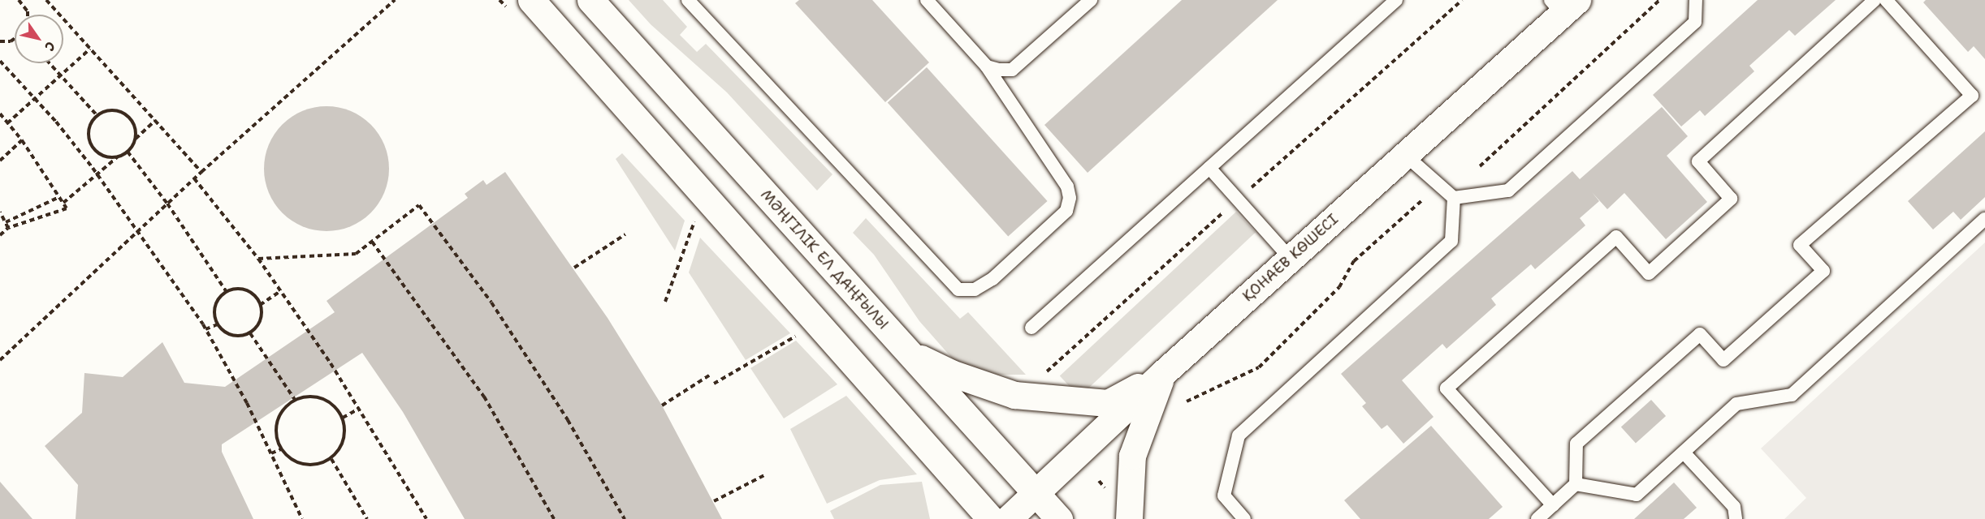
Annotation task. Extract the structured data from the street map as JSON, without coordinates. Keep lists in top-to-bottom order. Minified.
{"streets":{"main road":["ҚОНАЕВ КӨШЕСІ","МӘҢГІЛІК ЕЛ ДАҢҒЫЛЫ"]},"crossings":[["ҚОНАЕВ КӨШЕСІ","МӘҢГІЛІК ЕЛ ДАҢҒЫЛЫ"]],"north":"bottom right"}
